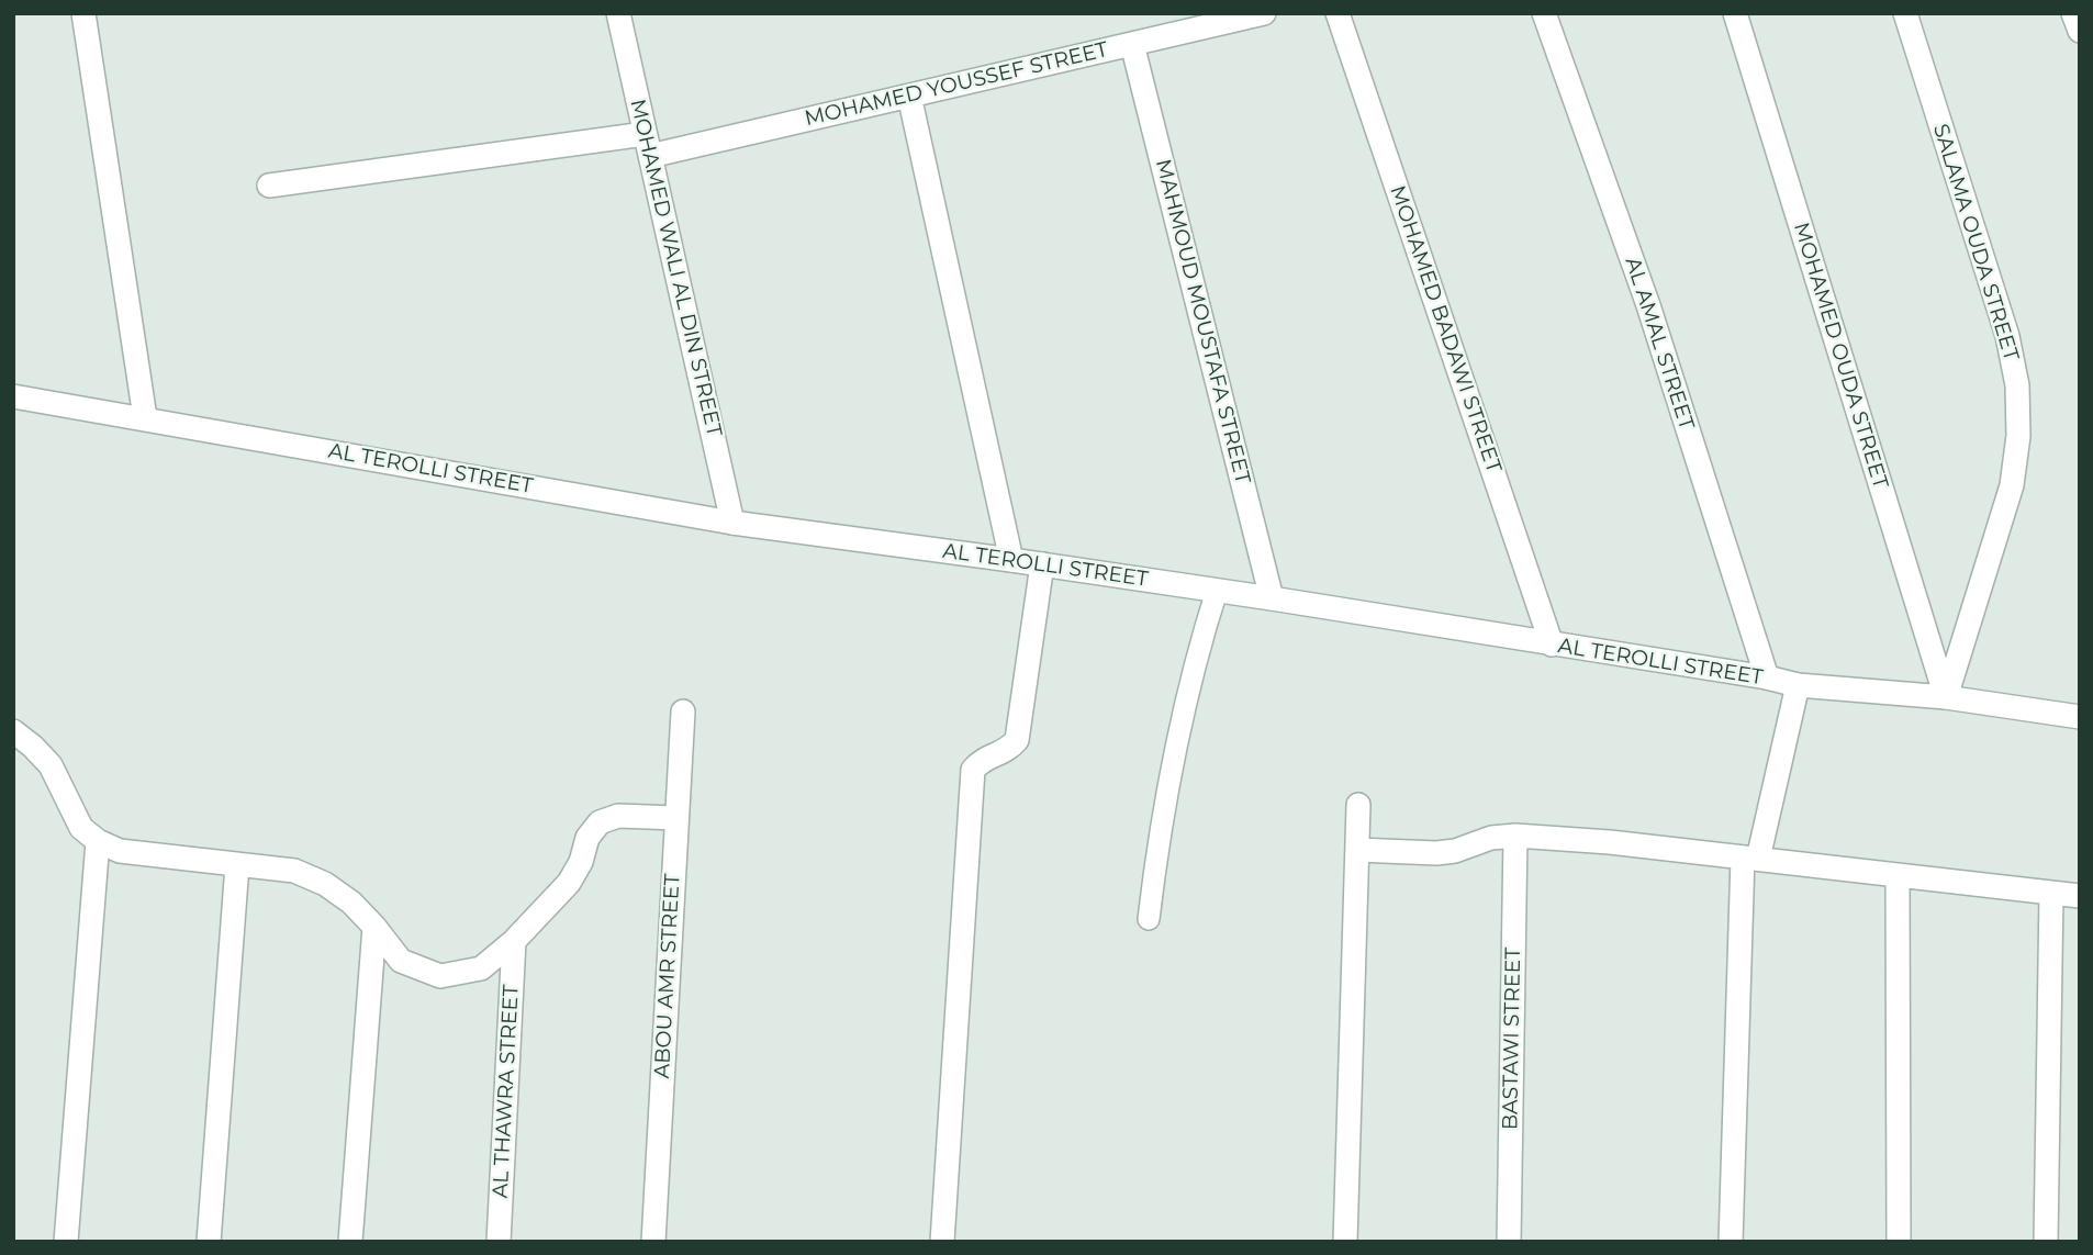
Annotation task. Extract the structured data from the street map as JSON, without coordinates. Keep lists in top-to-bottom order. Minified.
{"streets":{"street":["MOHAMED YOUSSEF STREET","SALAMA OUDA STREET","MOHAMED WALI AL DIN STREET","MAHMOUD MOUSTAFA STREET","MOHAMED BADAWI STREET","AL AMAL STREET","MOHAMED OUDA STREET","AL TEROLLI STREET","ABOU AMR STREET","BASTAWI STREET","AL THAWRA STREET"]},"crossings":[["MOHAMED YOUSSEF STREET","MOHAMED WALI AL DIN STREET"],["MOHAMED YOUSSEF STREET","MAHMOUD MOUSTAFA STREET"],["SALAMA OUDA STREET","MOHAMED OUDA STREET"],["SALAMA OUDA STREET","AL TEROLLI STREET"],["MOHAMED WALI AL DIN STREET","AL TEROLLI STREET"],["MAHMOUD MOUSTAFA STREET","AL TEROLLI STREET"],["MOHAMED BADAWI STREET","AL TEROLLI STREET"],["AL AMAL STREET","AL TEROLLI STREET"],["MOHAMED OUDA STREET","AL TEROLLI STREET"]]}
